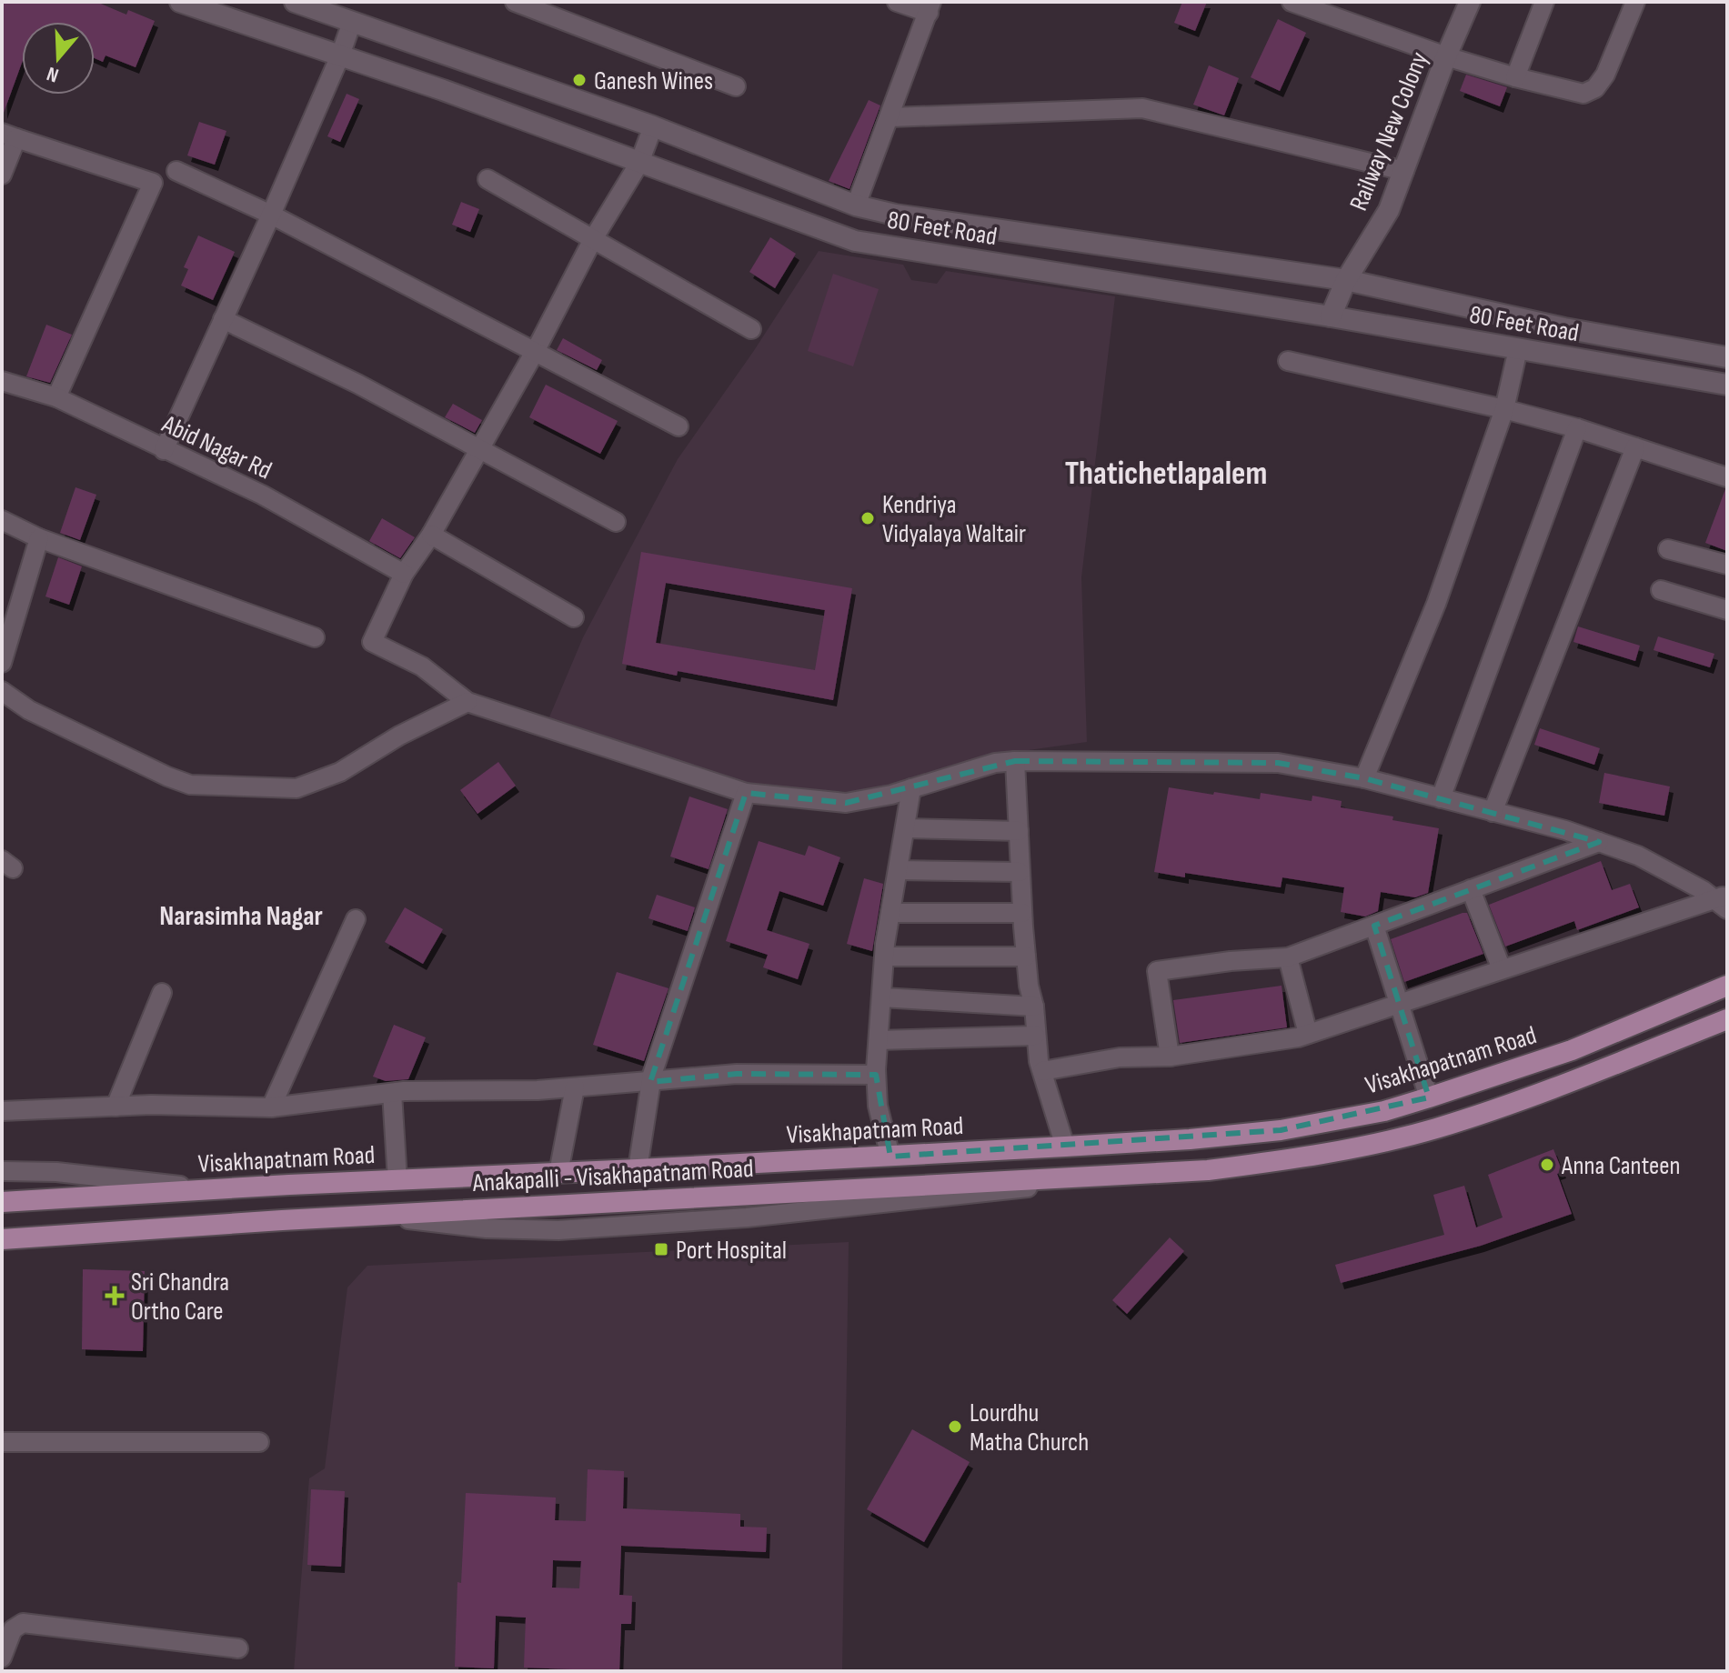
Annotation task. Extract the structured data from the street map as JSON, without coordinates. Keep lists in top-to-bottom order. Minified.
{"streets":{"main road":["Visakhapatnam Road","Anakapalli - Visakhapatnam Road"],"street":["Railway New Colony","80 Feet Road","Abid Nagar Rd"]},"crossings":[["Railway New Colony","80 Feet Road"]],"districts":["Thatichetlapalem","Narasimha Nagar"],"places":{"other":["Ganesh Wines","Kendriya Vidyalaya Waltair","Anna Canteen","Lourdhu Matha Church"],"transit":["Port Hospital"],"health":["Sri Chandra Ortho Care"]},"north":"bottom"}
